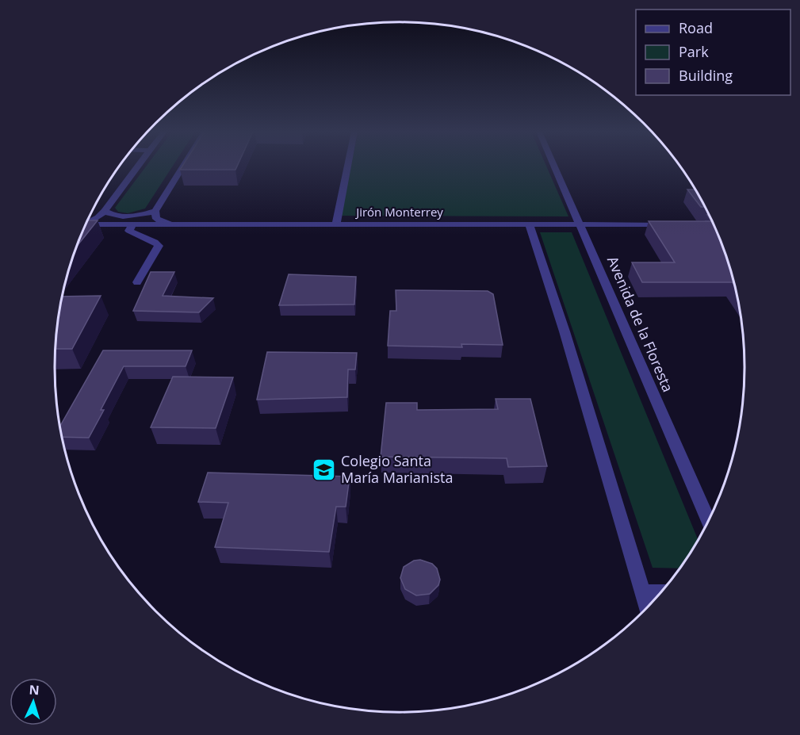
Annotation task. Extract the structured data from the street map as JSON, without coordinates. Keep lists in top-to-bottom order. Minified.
{"streets":{"street":["Jirón Monterrey","Avenida de la Floresta"]},"crossings":[["Jirón Monterrey","Avenida de la Floresta"]],"places":{"school or university":["Colegio Santa María Marianista"]},"legend":["Road","Park","Building"],"north":"top"}
